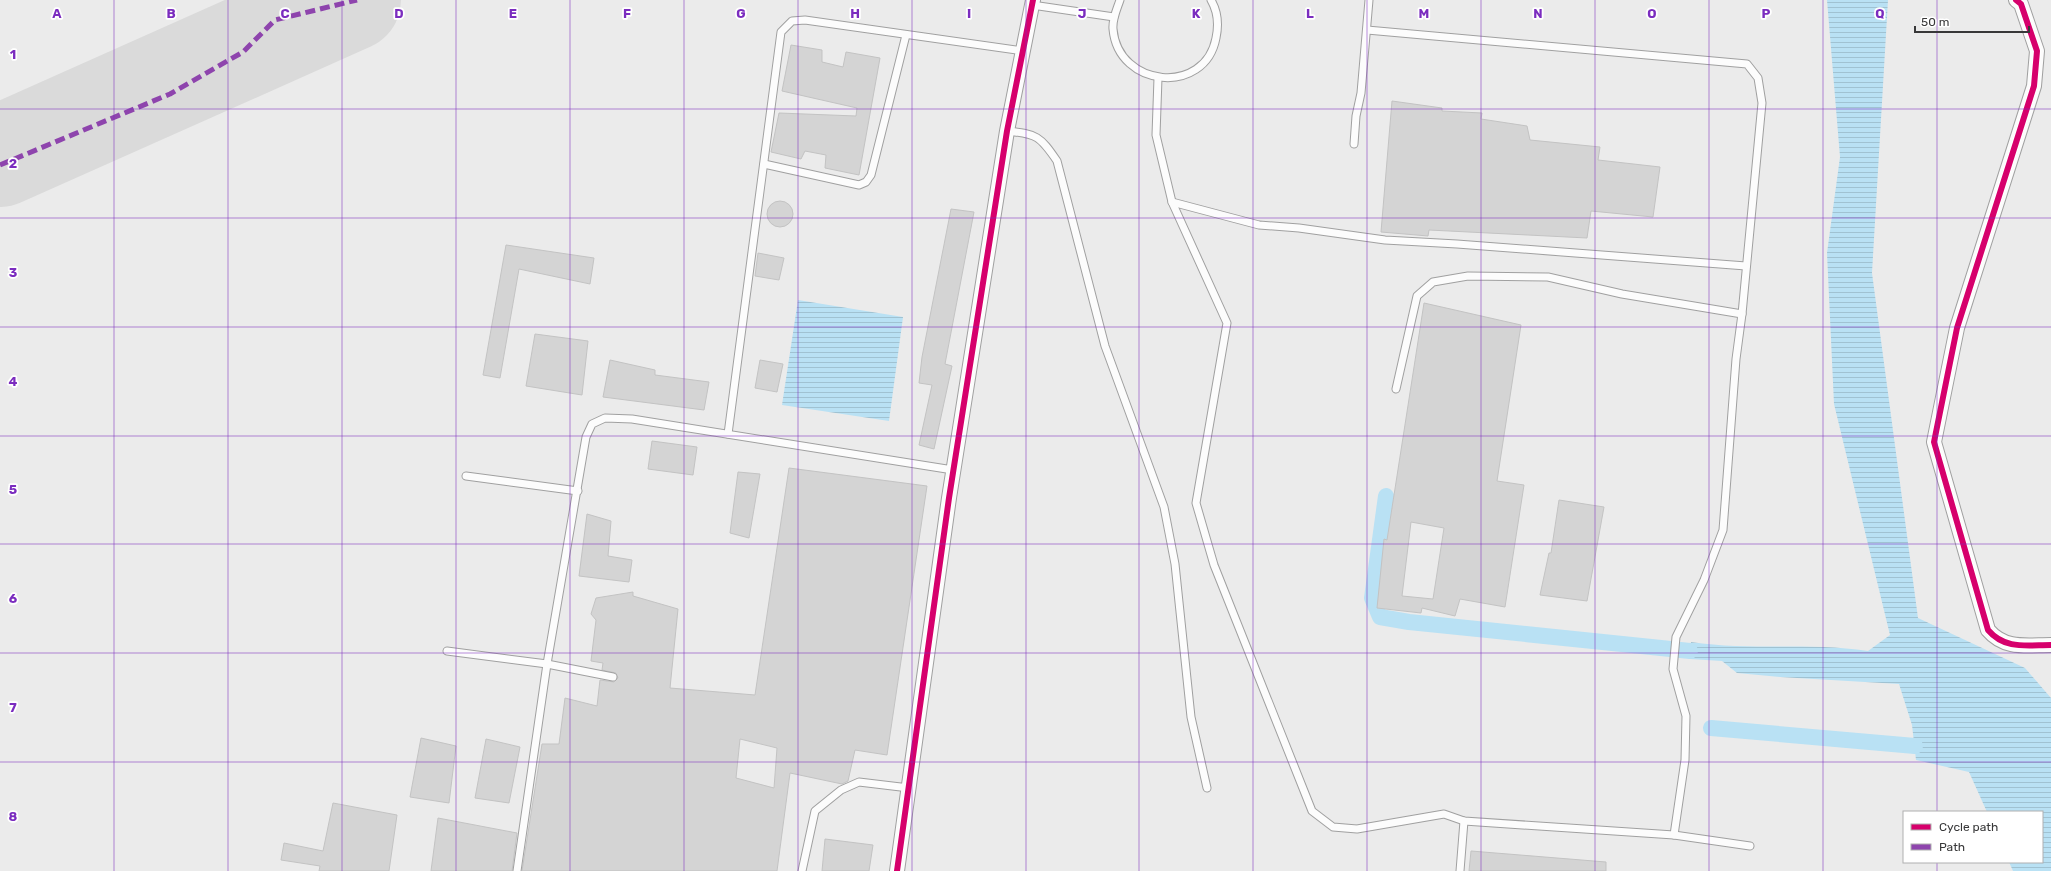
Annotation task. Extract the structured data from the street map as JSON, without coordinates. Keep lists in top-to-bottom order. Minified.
{"legend":["Cycle path","Path"],"scale_bar":"50 m","grid":{"columns":["A","B","C","D","E","F","G","H","I","J","K","L","M","N","O","P","Q"],"rows":["1","2","3","4","5","6","7","8"]}}
